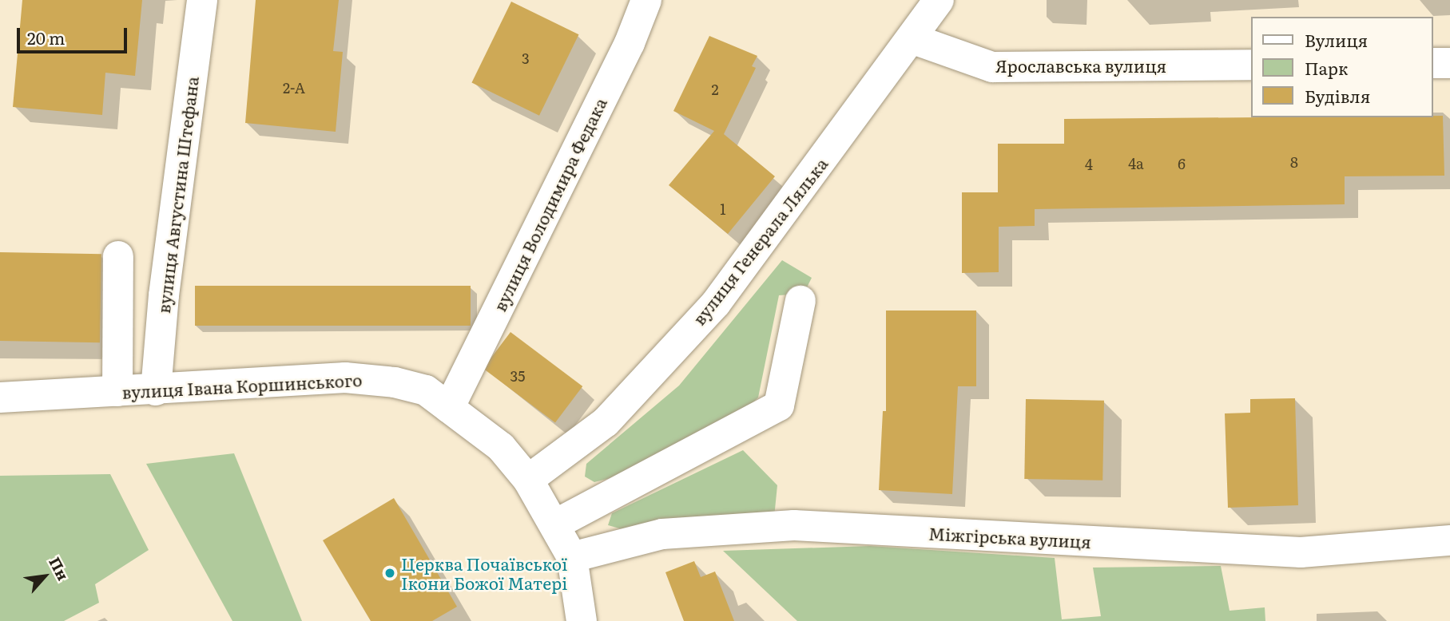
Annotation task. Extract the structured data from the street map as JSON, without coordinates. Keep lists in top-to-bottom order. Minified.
{"streets":{"street":["Ярославська вулиця","вулиця Августина Штефана","вулиця Володимира Федака","вулиця Генерала Лялька","вулиця Івана Коршинського","Міжгірська вулиця"]},"crossings":[["Ярославська вулиця","вулиця Генерала Лялька"],["вулиця Августина Штефана","вулиця Івана Коршинського"],["вулиця Володимира Федака","вулиця Івана Коршинського"],["вулиця Генерала Лялька","вулиця Івана Коршинського"],["вулиця Івана Коршинського","Міжгірська вулиця"]],"places":["Церква Почаївської Ікони Божої Матері"],"house_numbers":["3","2-А","2","8","4а","6","4","1","35"],"legend":["Вулиця","Парк","Будівля"],"scale_bar":"20 m","north":"top right"}
